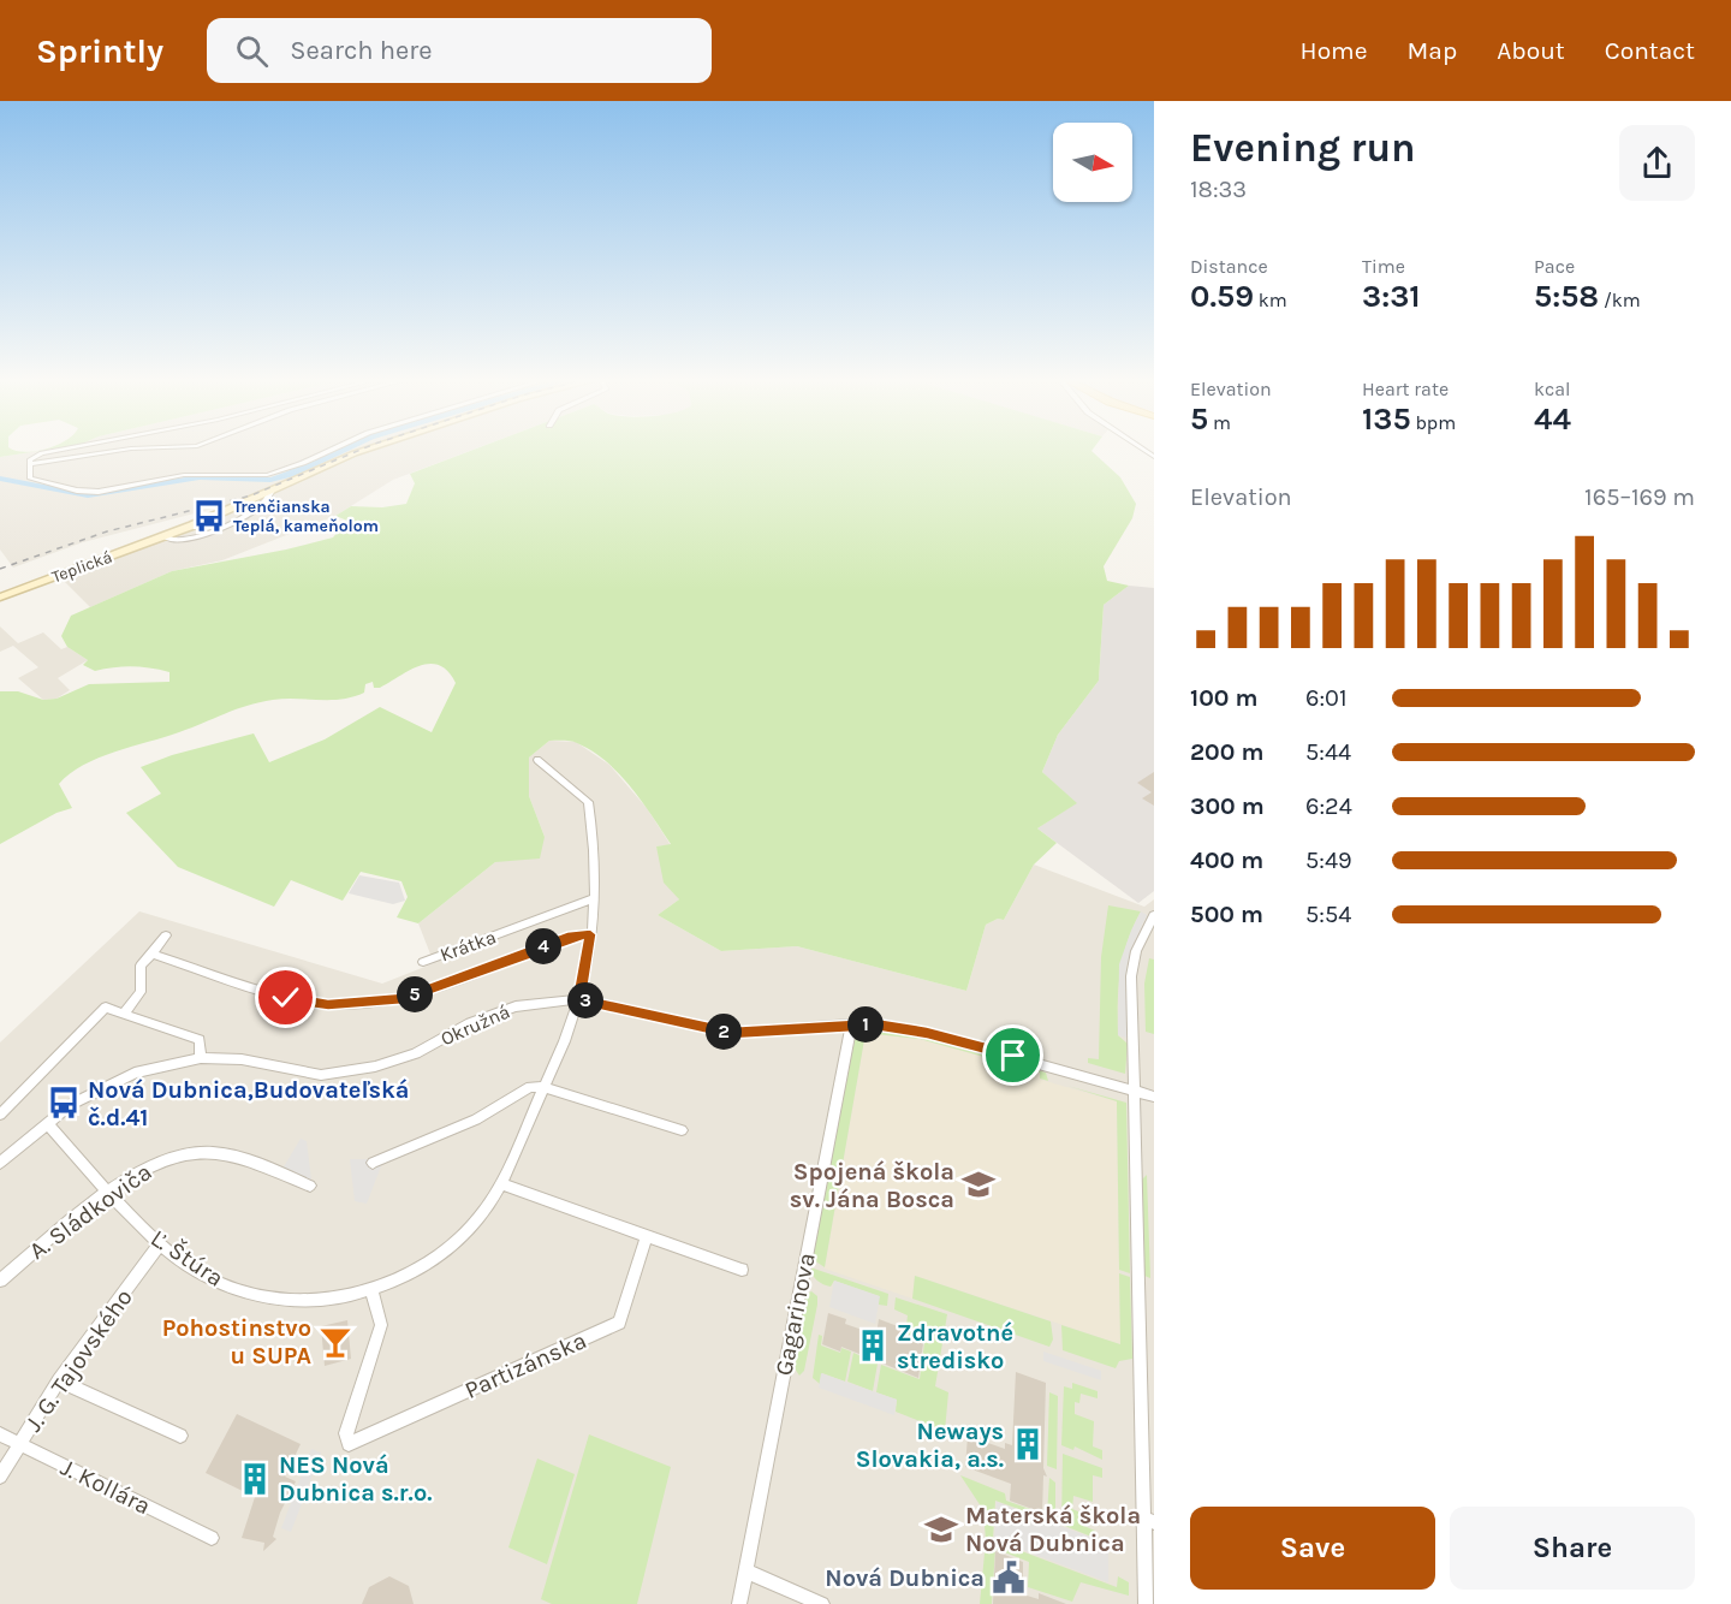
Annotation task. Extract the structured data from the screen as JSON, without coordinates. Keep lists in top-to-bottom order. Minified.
{"streets":{"main road":["Teplická"],"street":["Krátka","Okružná","A. Sládkoviča","Ľ. Štúra","Gagarinova","J. G. Tajovského","Partizánska","J. Kollára"]},"crossings":[["Krátka","Ľ. Štúra"],["Okružná","Ľ. Štúra"],["Okružná","Gagarinova"],["A. Sládkoviča","Ľ. Štúra"],["Ľ. Štúra","J. G. Tajovského"],["Ľ. Štúra","Partizánska"],["J. G. Tajovského","J. Kollára"]],"places":{"bus stop":["Trenčianska Teplá, kameňolom","Nová Dubnica,Budovateľská č.d.41"],"school or university":["Spojená škola sv. Jána Bosca","Materská škola Nová Dubnica"],"bar":["Pohostinstvo u SUPA"],"building":["Zdravotné stredisko","Neways Slovakia, a.s.","NES Nová Dubnica s.r.o."],"public building":["Nová Dubnica"]},"north":"right","page":{"header":"Sprintly","search":"Search here","nav":["Home","Map","About","Contact"],"heading":["Evening run","18:33"],"stats":[["Distance","0.59 km"],["Time","3:31"],["Pace","5:58 /km"],["Elevation","5 m"],["Heart rate","135 bpm"],["kcal","44"]],"chart":["Elevation","165–169 m"],"list":[{"name":"100 m","note":"6:01"},{"name":"200 m","note":"5:44"},{"name":"300 m","note":"6:24"},{"name":"400 m","note":"5:49"},{"name":"500 m","note":"5:54"}],"pins":["4","5","3","1","2"],"buttons":["Save","Share"]}}
